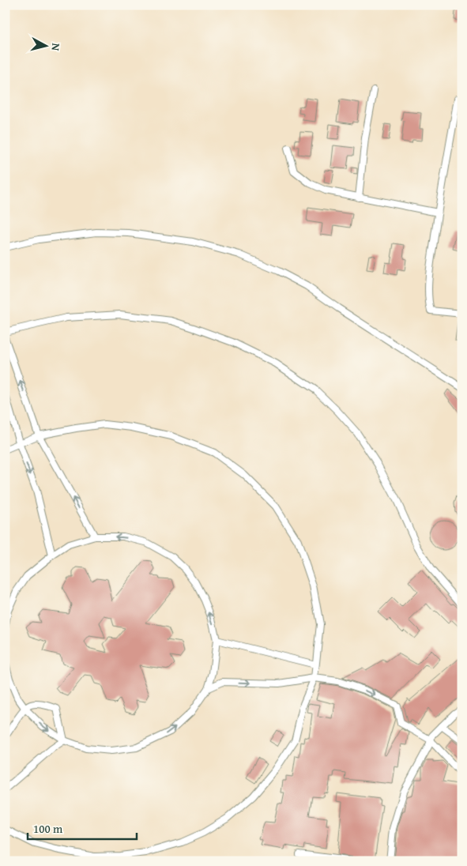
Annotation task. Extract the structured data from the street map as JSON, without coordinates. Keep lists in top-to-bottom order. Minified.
{"scale_bar":"100 m","north":"right"}
